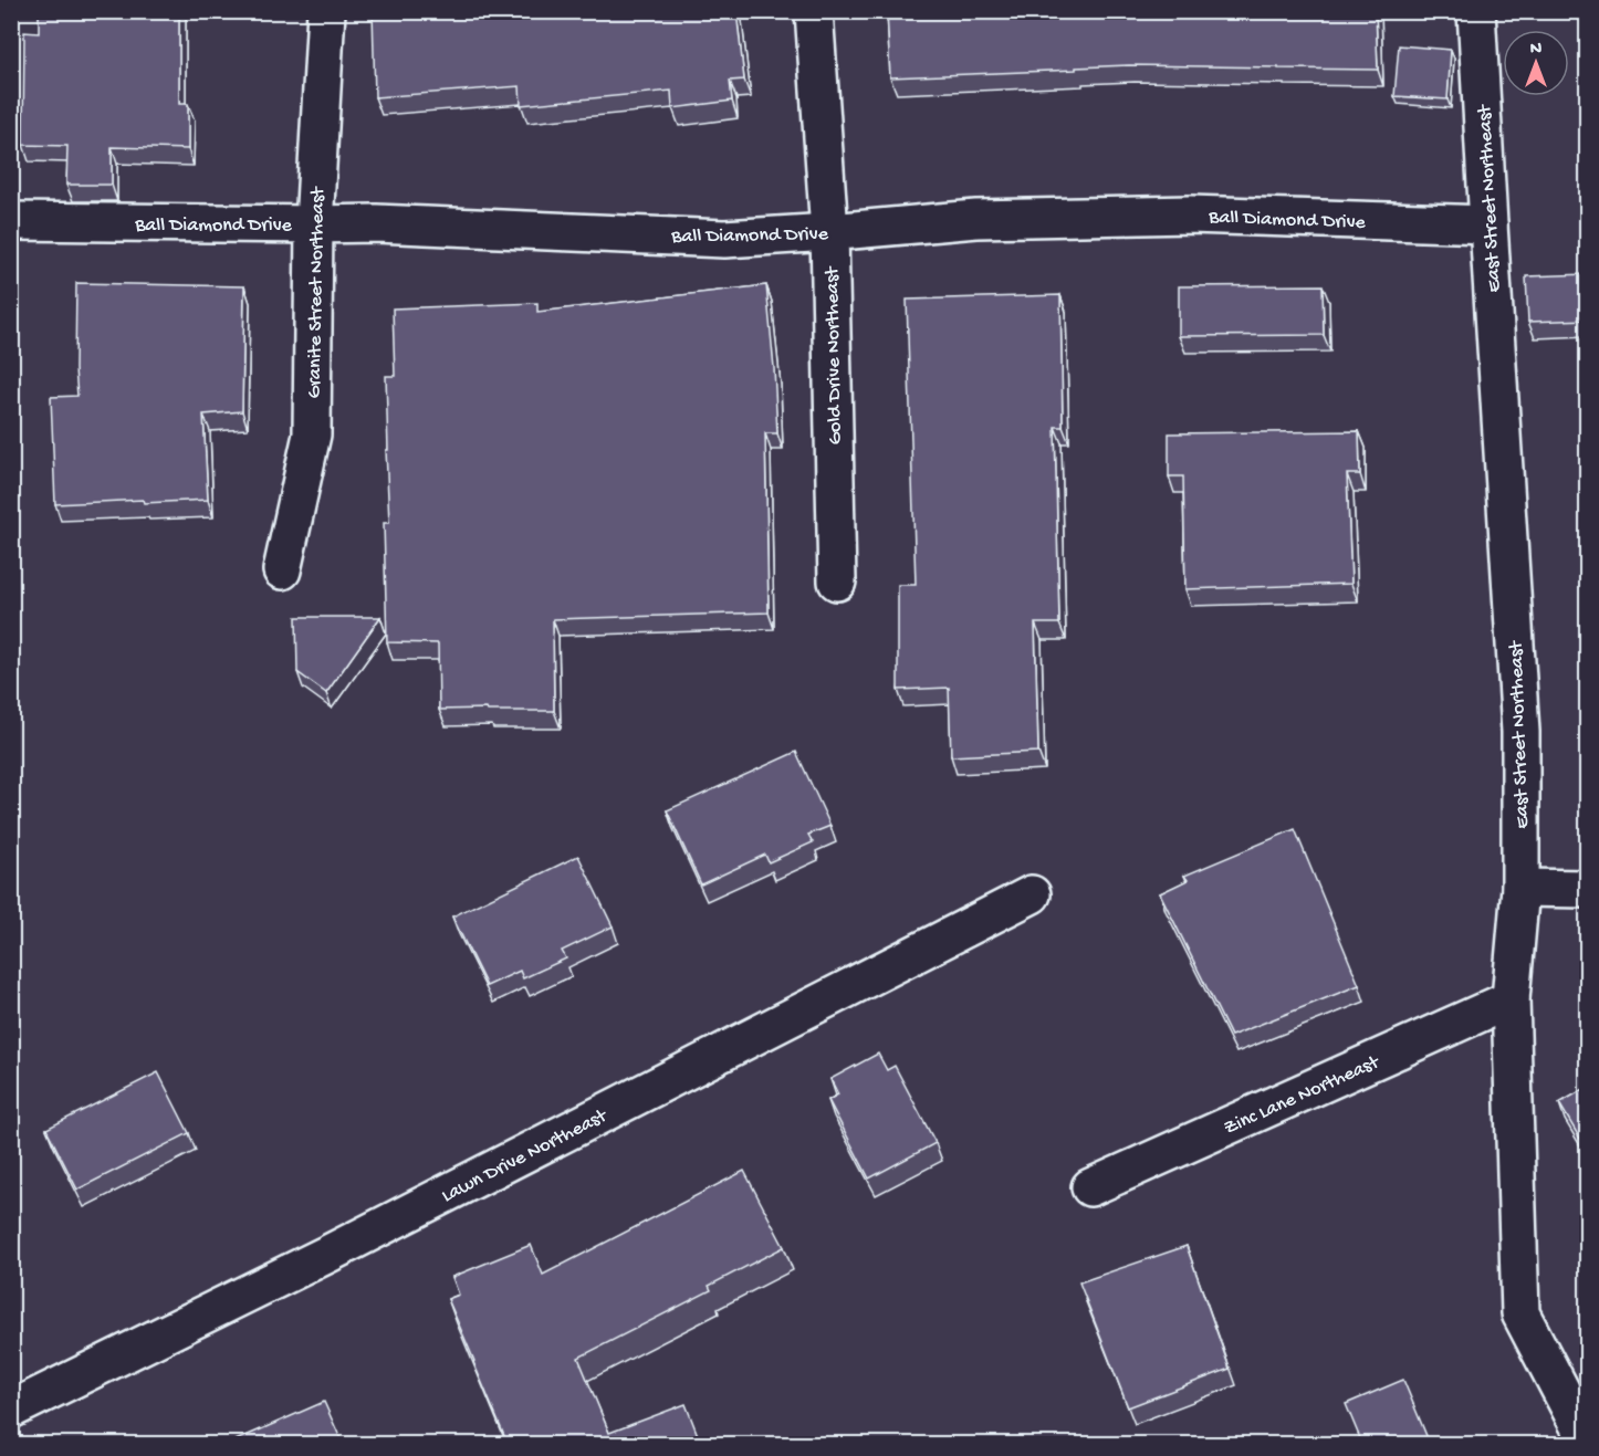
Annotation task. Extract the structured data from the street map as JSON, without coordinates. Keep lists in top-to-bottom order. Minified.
{"streets":{"street":["East Street Northeast","Ball Diamond Drive","Granite Street Northeast","Gold Drive Northeast","Zinc Lane Northeast","Lawn Drive Northeast"]},"crossings":[["East Street Northeast","Ball Diamond Drive"],["East Street Northeast","Zinc Lane Northeast"],["Ball Diamond Drive","Granite Street Northeast"],["Ball Diamond Drive","Gold Drive Northeast"]],"north":"top"}
